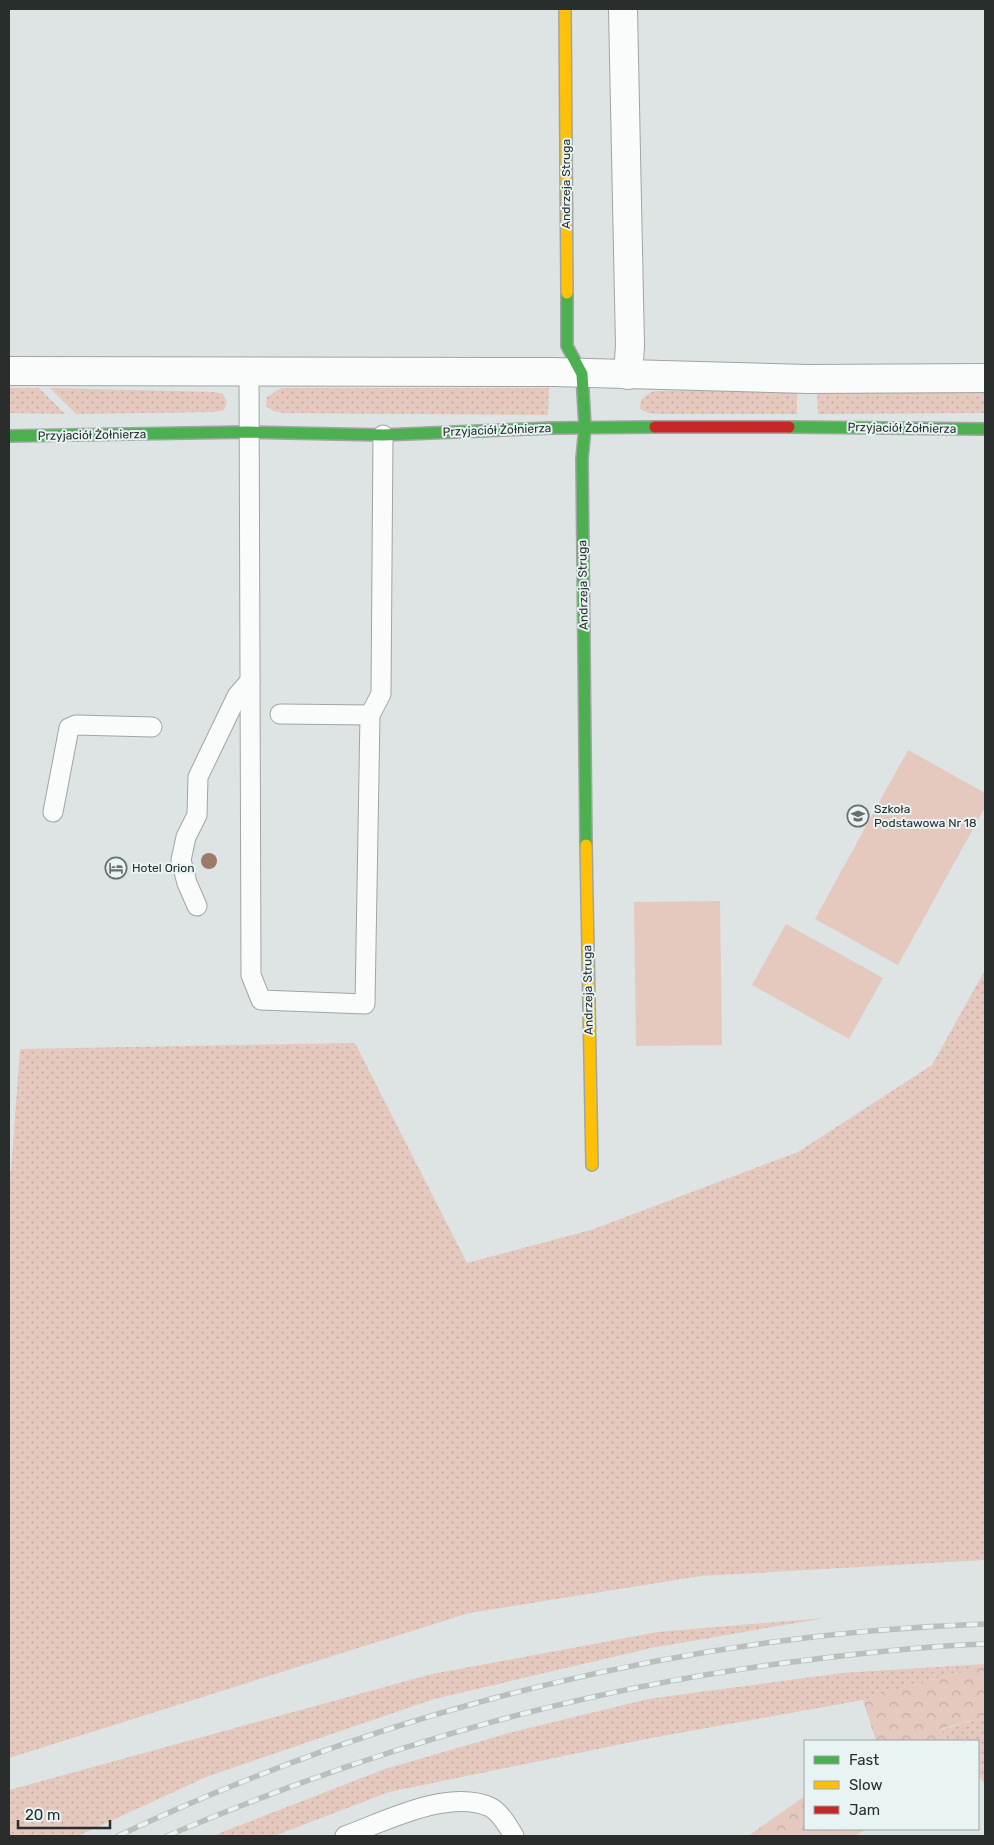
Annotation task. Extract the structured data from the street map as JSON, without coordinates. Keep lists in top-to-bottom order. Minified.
{"streets":{"street":["Andrzeja Struga","Przyjaciół Żołnierza"]},"crossings":[["Andrzeja Struga","Przyjaciół Żołnierza"]],"places":{"school or university":["Szkoła Podstawowa Nr 18"],"hotel":["Hotel Orion"]},"legend":["Fast","Slow","Jam"],"scale_bar":"20 m"}
